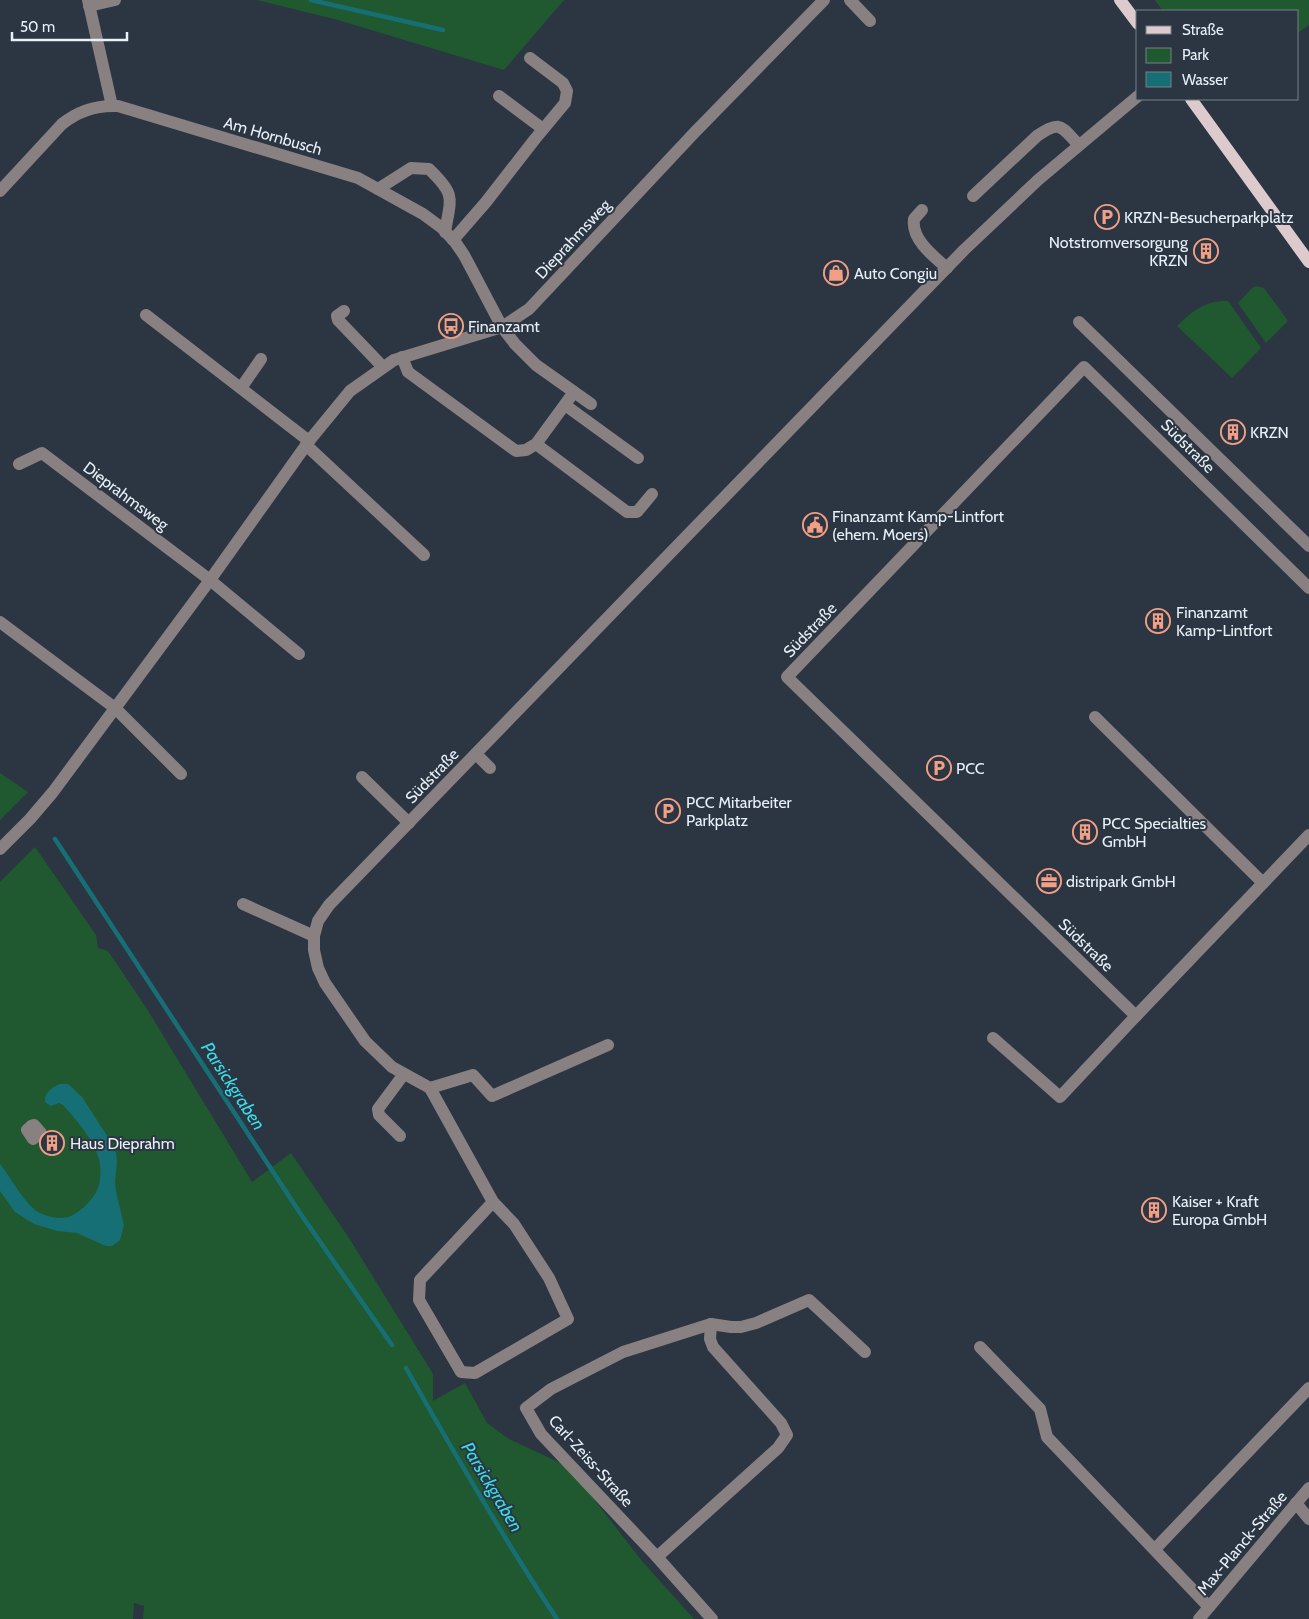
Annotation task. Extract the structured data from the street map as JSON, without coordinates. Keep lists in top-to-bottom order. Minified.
{"streets":{"street":["Am Hornbusch","Dieprahmsweg","Südstraße","Carl-Zeiss-Straße","Max-Planck-Straße"]},"crossings":[["Am Hornbusch","Dieprahmsweg"]],"water":["Parsickgraben"],"places":{"parking":["KRZN-Besucherparkplatz","PCC","PCC Mitarbeiter Parkplatz"],"building":["Notstromversorgung KRZN","KRZN","Finanzamt Kamp-Lintfort","PCC Specialties GmbH","Haus Dieprahm","Kaiser + Kraft Europa GmbH"],"shop":["Auto Congiu"],"bus stop":["Finanzamt"],"public building":["Finanzamt Kamp-Lintfort (ehem. Moers)"],"office":["distripark GmbH"]},"legend":["Straße","Park","Wasser"],"scale_bar":"50 m"}
